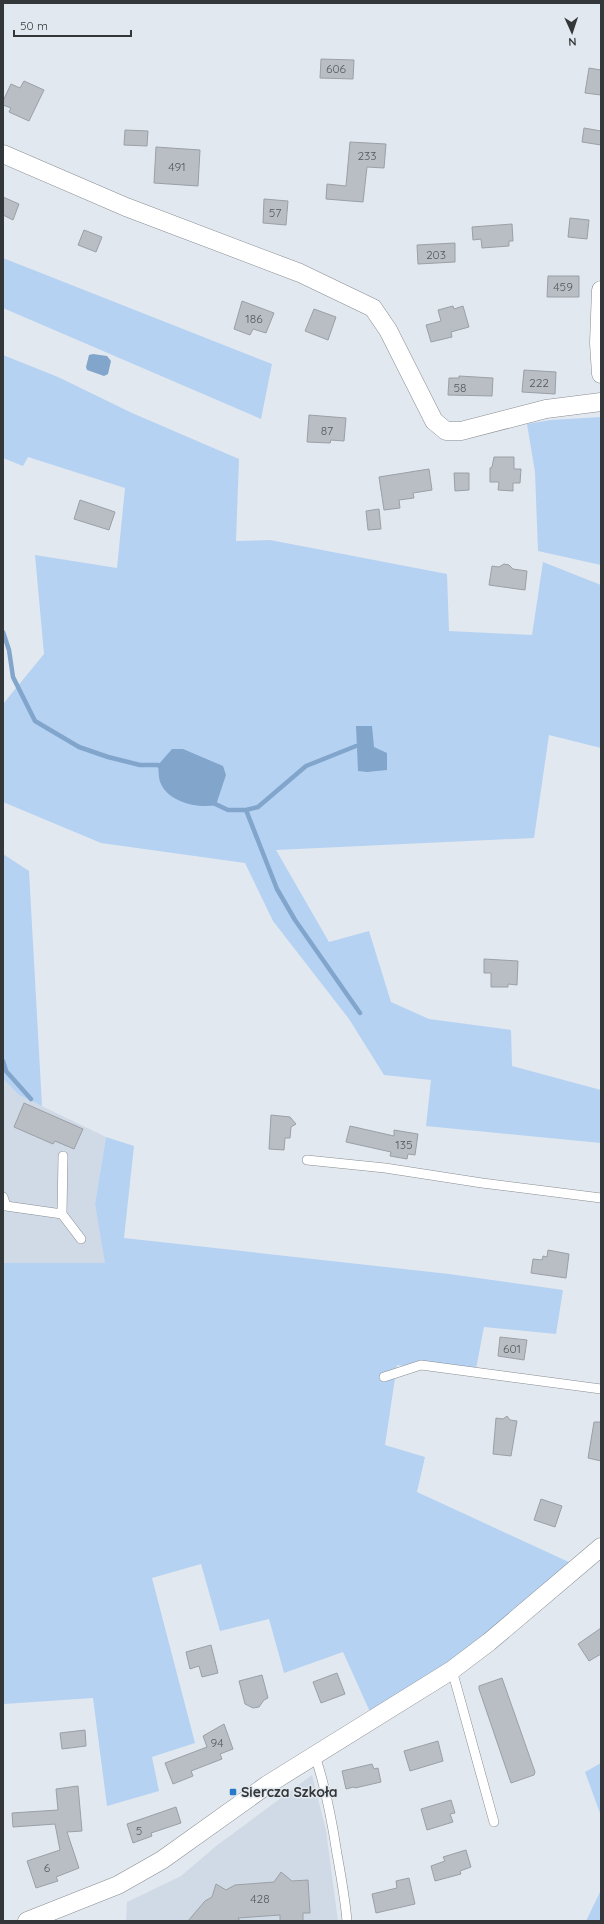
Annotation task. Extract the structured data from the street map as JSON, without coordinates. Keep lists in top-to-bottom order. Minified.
{"places":{"transit":["Siercza Szkoła"]},"house_numbers":["606","233","491","57","203","459","186","222","58","87","135","601","94","5","6","428"],"scale_bar":"50 m","north":"bottom"}
